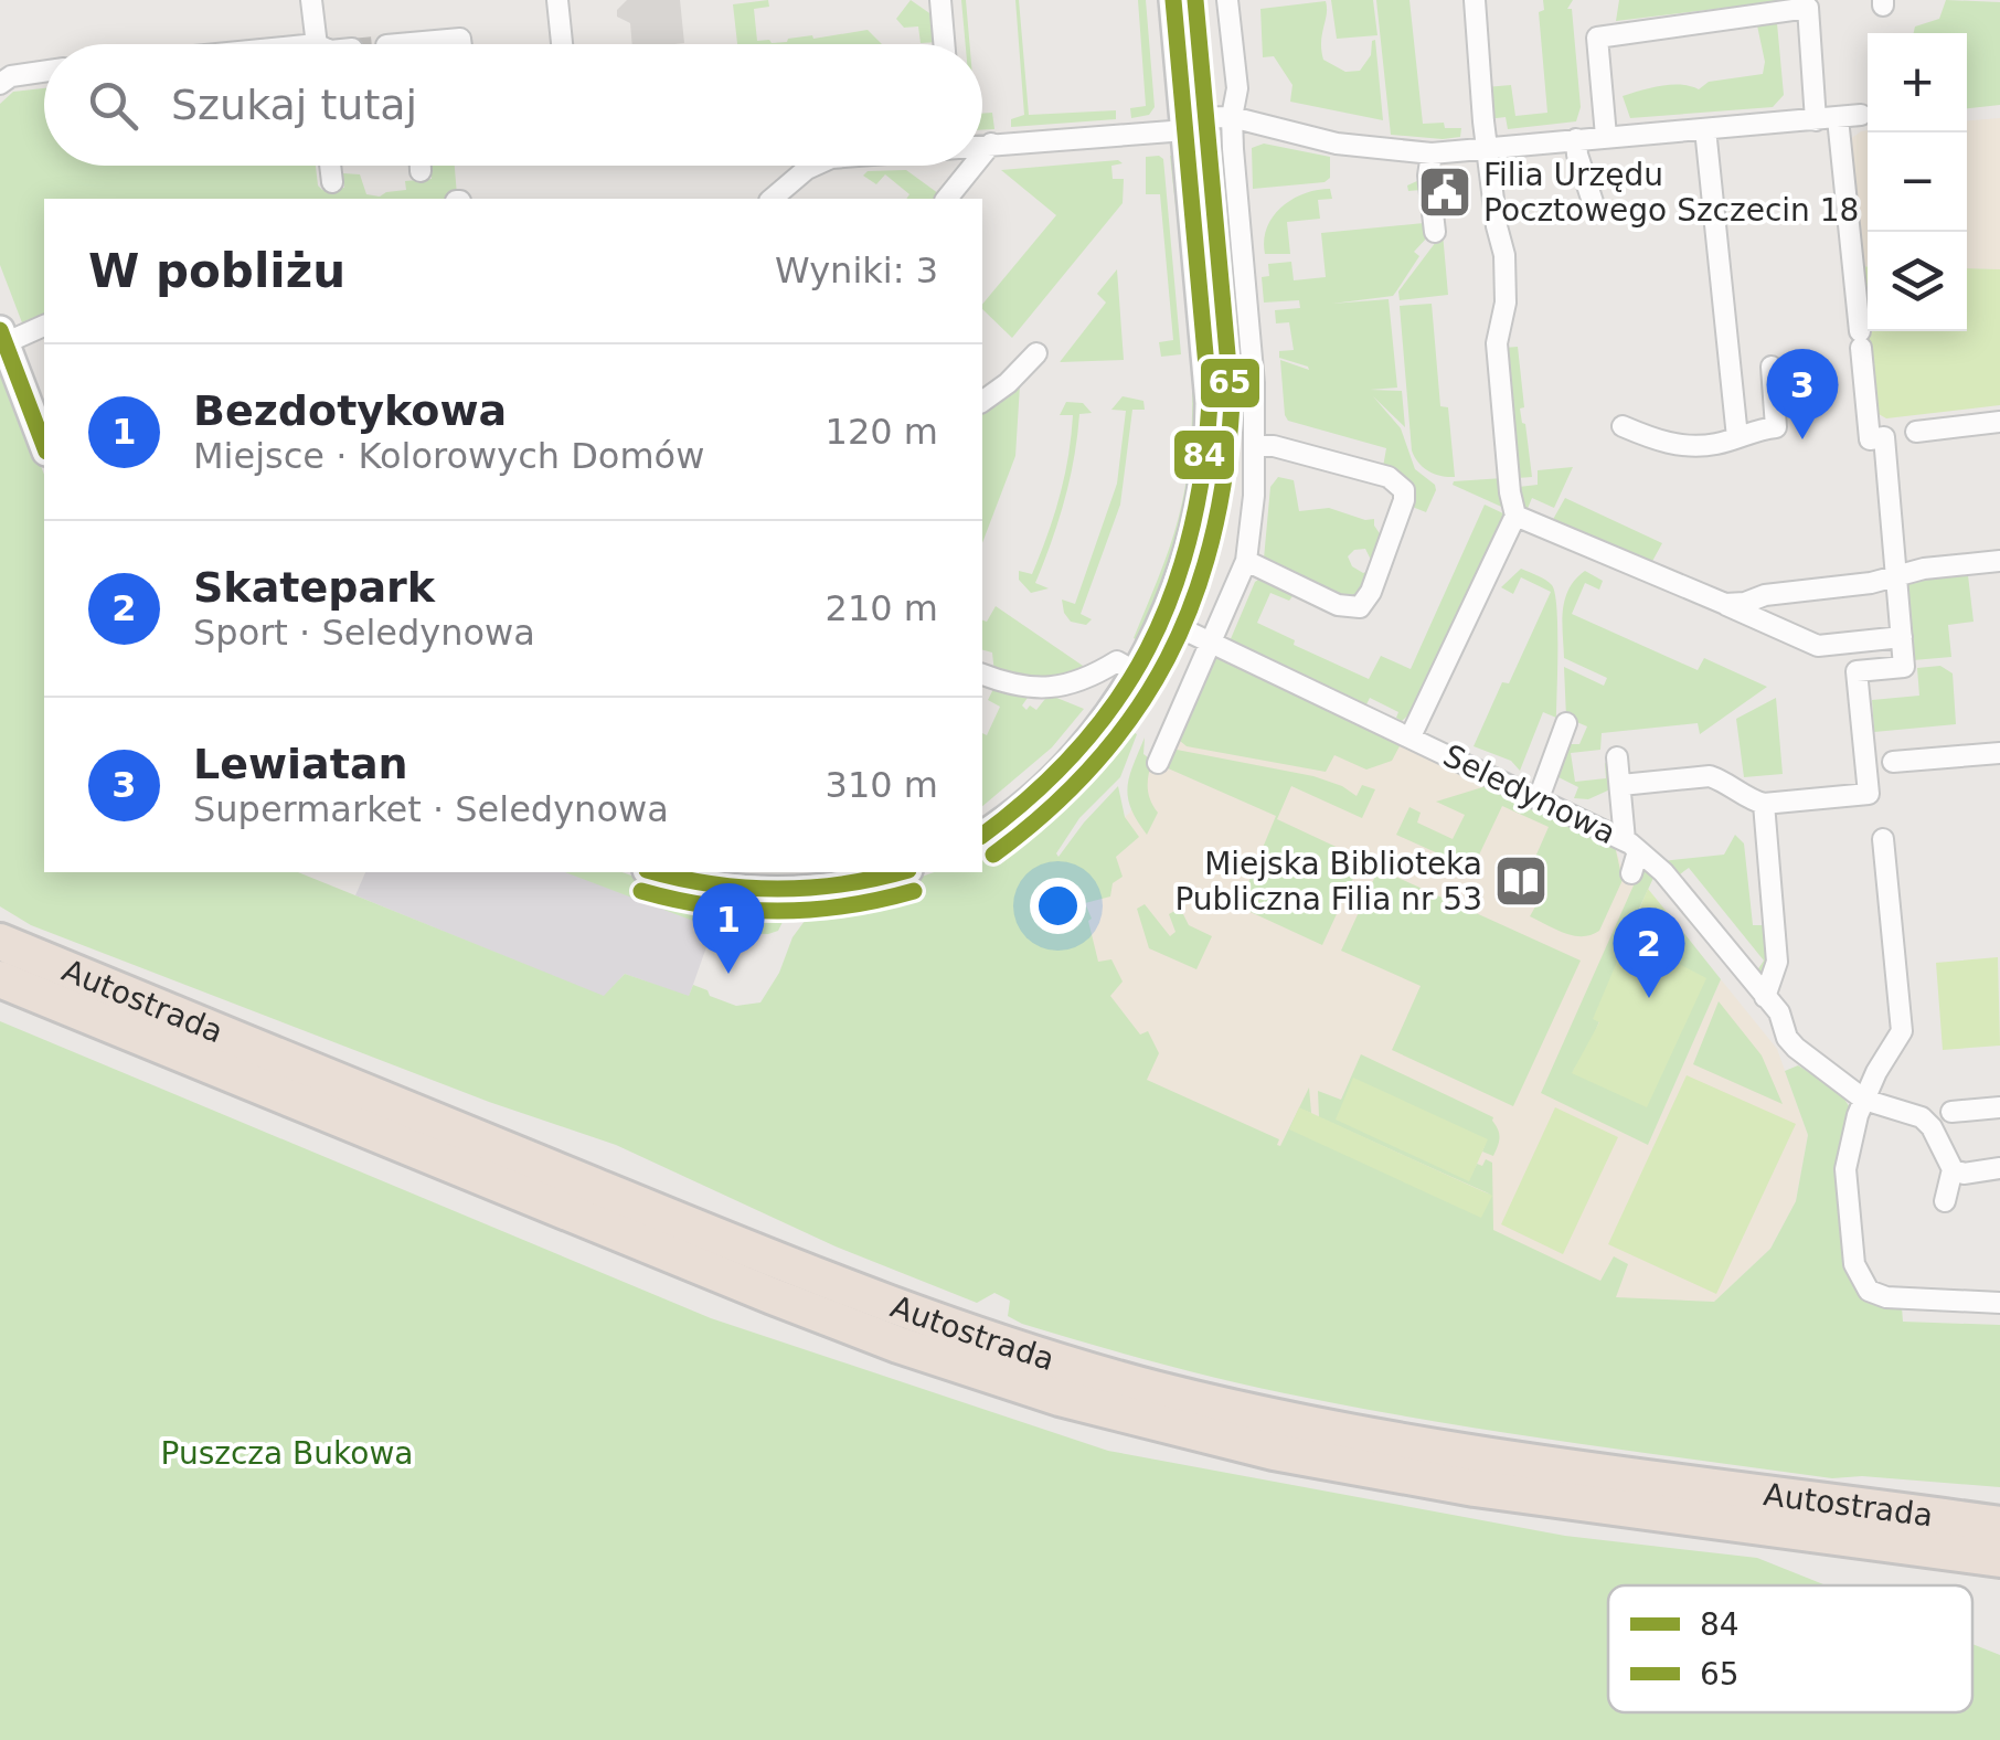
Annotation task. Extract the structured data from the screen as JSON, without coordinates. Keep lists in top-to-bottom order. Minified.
{"streets":{"highway":["Autostrada"],"street":["Seledynowa"]},"parks":["Puszcza Bukowa"],"places":{"public building":["Filia Urzędu Pocztowego Szczecin 18"],"library":["Miejska Biblioteka Publiczna Filia nr 53"]},"lines":["transit line 84","transit line 65"],"legend":["84","65"],"page":{"map_buttons":["+","−"],"search":"Szukaj tutaj","heading":["W pobliżu","Wyniki: 3"],"list":[{"mark":"1","name":"Bezdotykowa","note":"Miejsce · Kolorowych Domów","value":"120 m"},{"mark":"2","name":"Skatepark","note":"Sport · Seledynowa","value":"210 m"},{"mark":"3","name":"Lewiatan","note":"Supermarket · Seledynowa","value":"310 m"}],"pins":["3","1","2"]}}
